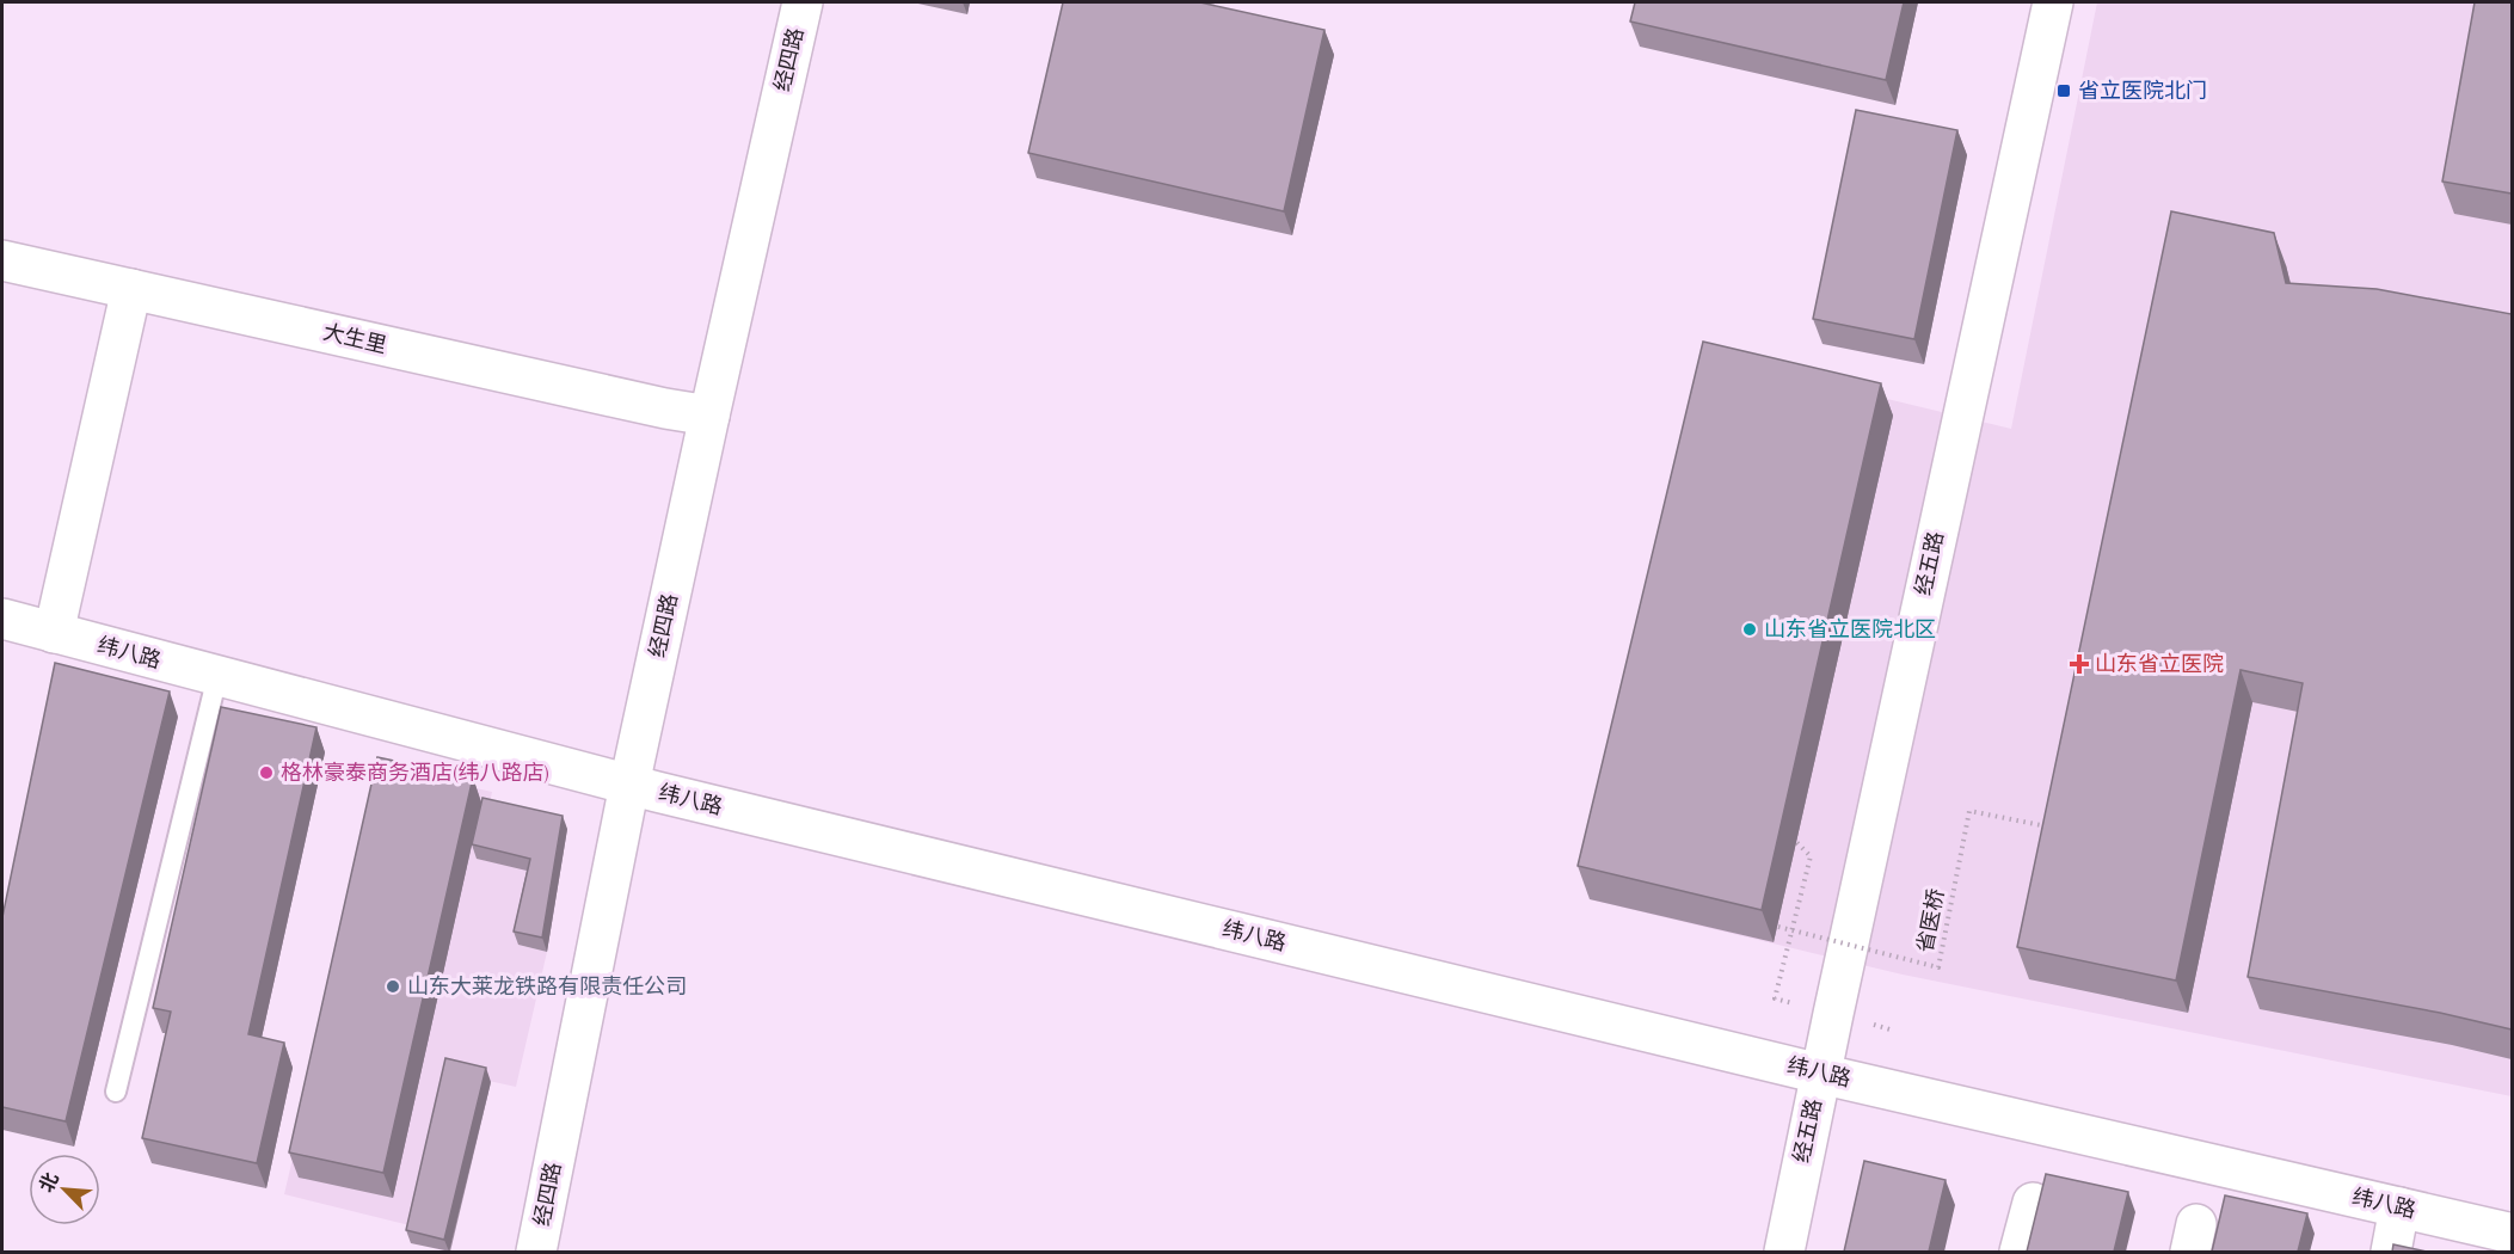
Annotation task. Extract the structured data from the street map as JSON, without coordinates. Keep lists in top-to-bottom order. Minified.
{"streets":{"street":["经四路","大生里","经五路","纬八路"],"path":["省医桥"]},"crossings":[["经四路","大生里"],["经四路","纬八路"],["经五路","纬八路"]],"places":{"transit":["省立医院北门"],"other":["山东省立医院北区","格林豪泰商务酒店(纬八路店)","山东大莱龙铁路有限责任公司"],"health":["山东省立医院"]},"north":"top left"}
